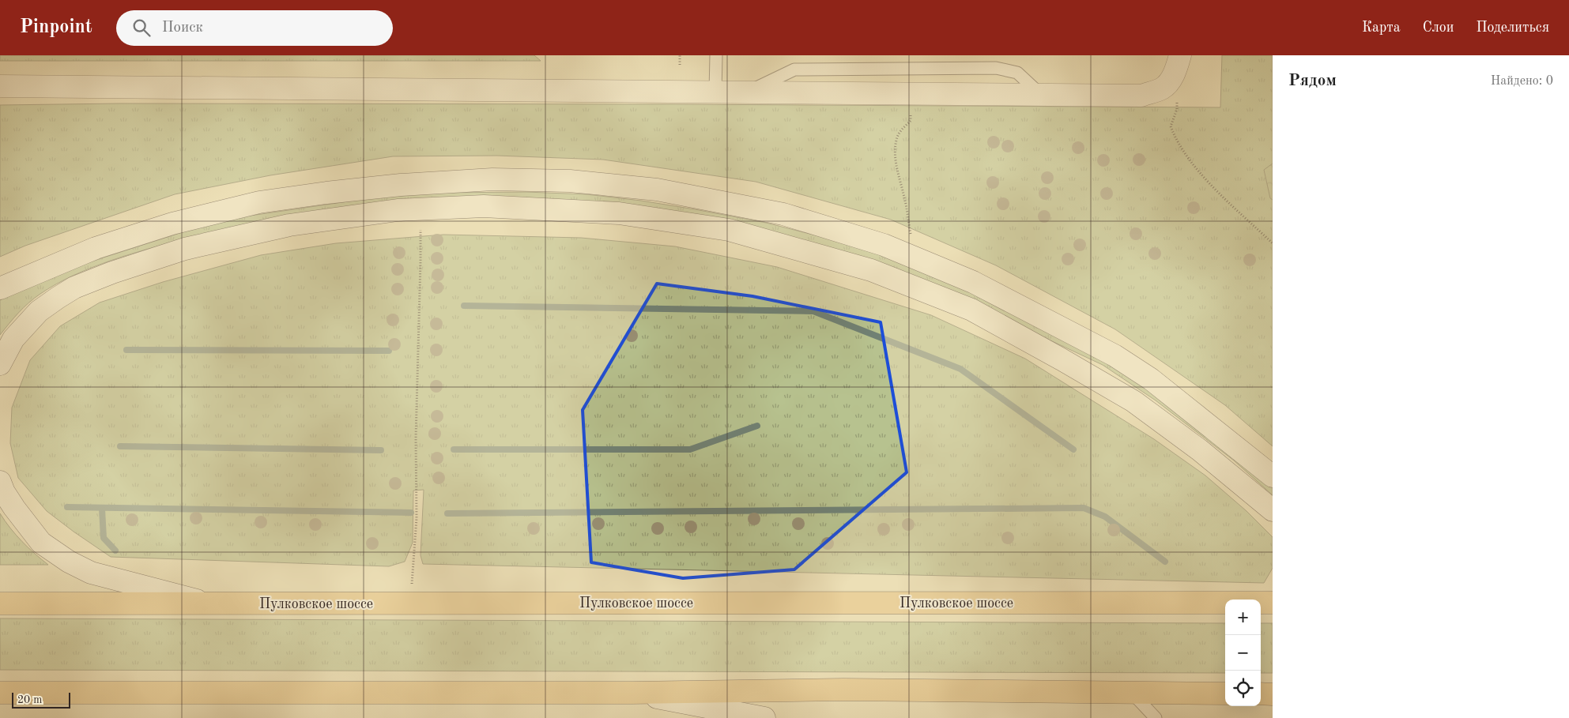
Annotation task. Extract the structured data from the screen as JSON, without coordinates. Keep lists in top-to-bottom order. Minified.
{"streets":{"highway":["Пулковское шоссе"]},"scale_bar":"20 m","page":{"header":"Pinpoint","search":"Поиск","nav":["Карта","Слои","Поделиться"],"heading":["Рядом","Найдено: 0"],"map_buttons":["+","−"],"scale":"20 m"}}
